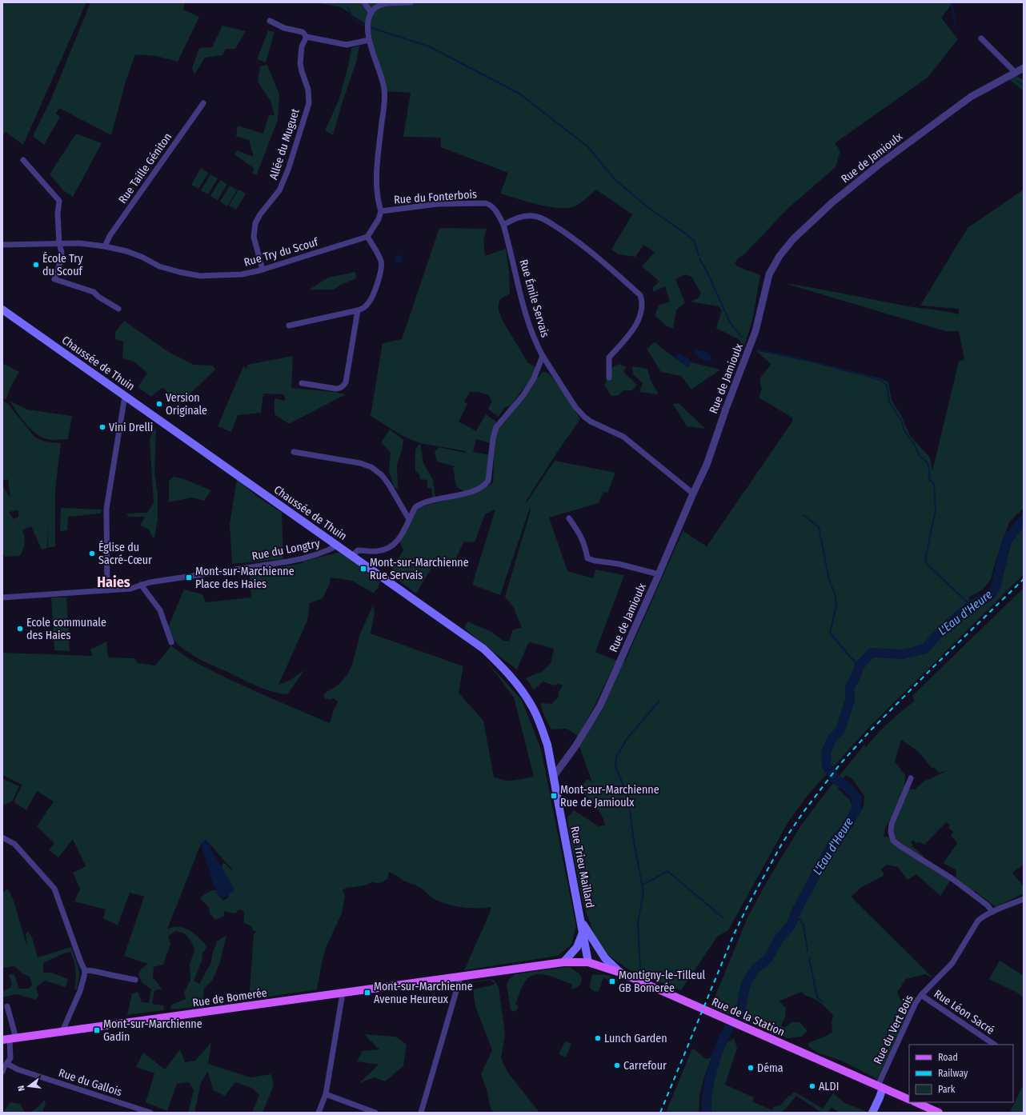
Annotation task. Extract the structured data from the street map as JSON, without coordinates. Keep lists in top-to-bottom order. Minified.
{"streets":{"main road":["Chaussée de Thuin","Rue Trieu Maillard","Rue de Bomerée","Rue de la Station"],"street":["Allée du Muguet","Rue de Jamioulx","Rue Taille Géniton","Rue du Fonterbois","Rue Try du Scouf","Rue Émile Servais","Rue du Longtry","Rue Léon Sacré","Rue du Vert Bois","Rue du Gallois"]},"crossings":[["Allée du Muguet","Rue Try du Scouf"],["Rue de Jamioulx","Rue Émile Servais"],["Rue de Jamioulx","Chaussée de Thuin"],["Rue de Jamioulx","Rue Trieu Maillard"],["Rue Taille Géniton","Rue Try du Scouf"],["Rue du Fonterbois","Rue Émile Servais"],["Chaussée de Thuin","Rue du Longtry"],["Chaussée de Thuin","Rue Trieu Maillard"],["Rue Trieu Maillard","Rue de la Station"],["Rue de Bomerée","Rue de la Station"],["Rue Léon Sacré","Rue du Vert Bois"],["Rue de la Station","Rue du Vert Bois"]],"districts":["Haies"],"water":["L'Eau d'Heure"],"places":{"other":["École Try du Scouf","Version Originale","Vini Drelli","Église du Sacré-Cœur","Ecole communale des Haies","Lunch Garden","Carrefour","Déma","ALDI"],"transit":["Mont-sur-Marchienne Rue Servais","Mont-sur-Marchienne Place des Haies","Mont-sur-Marchienne Rue de Jamioulx","Montigny-le-Tilleul GB Bomerée","Mont-sur-Marchienne Avenue Heureux","Mont-sur-Marchienne Gadin"]},"legend":["Road","Railway","Park"],"north":"left"}
